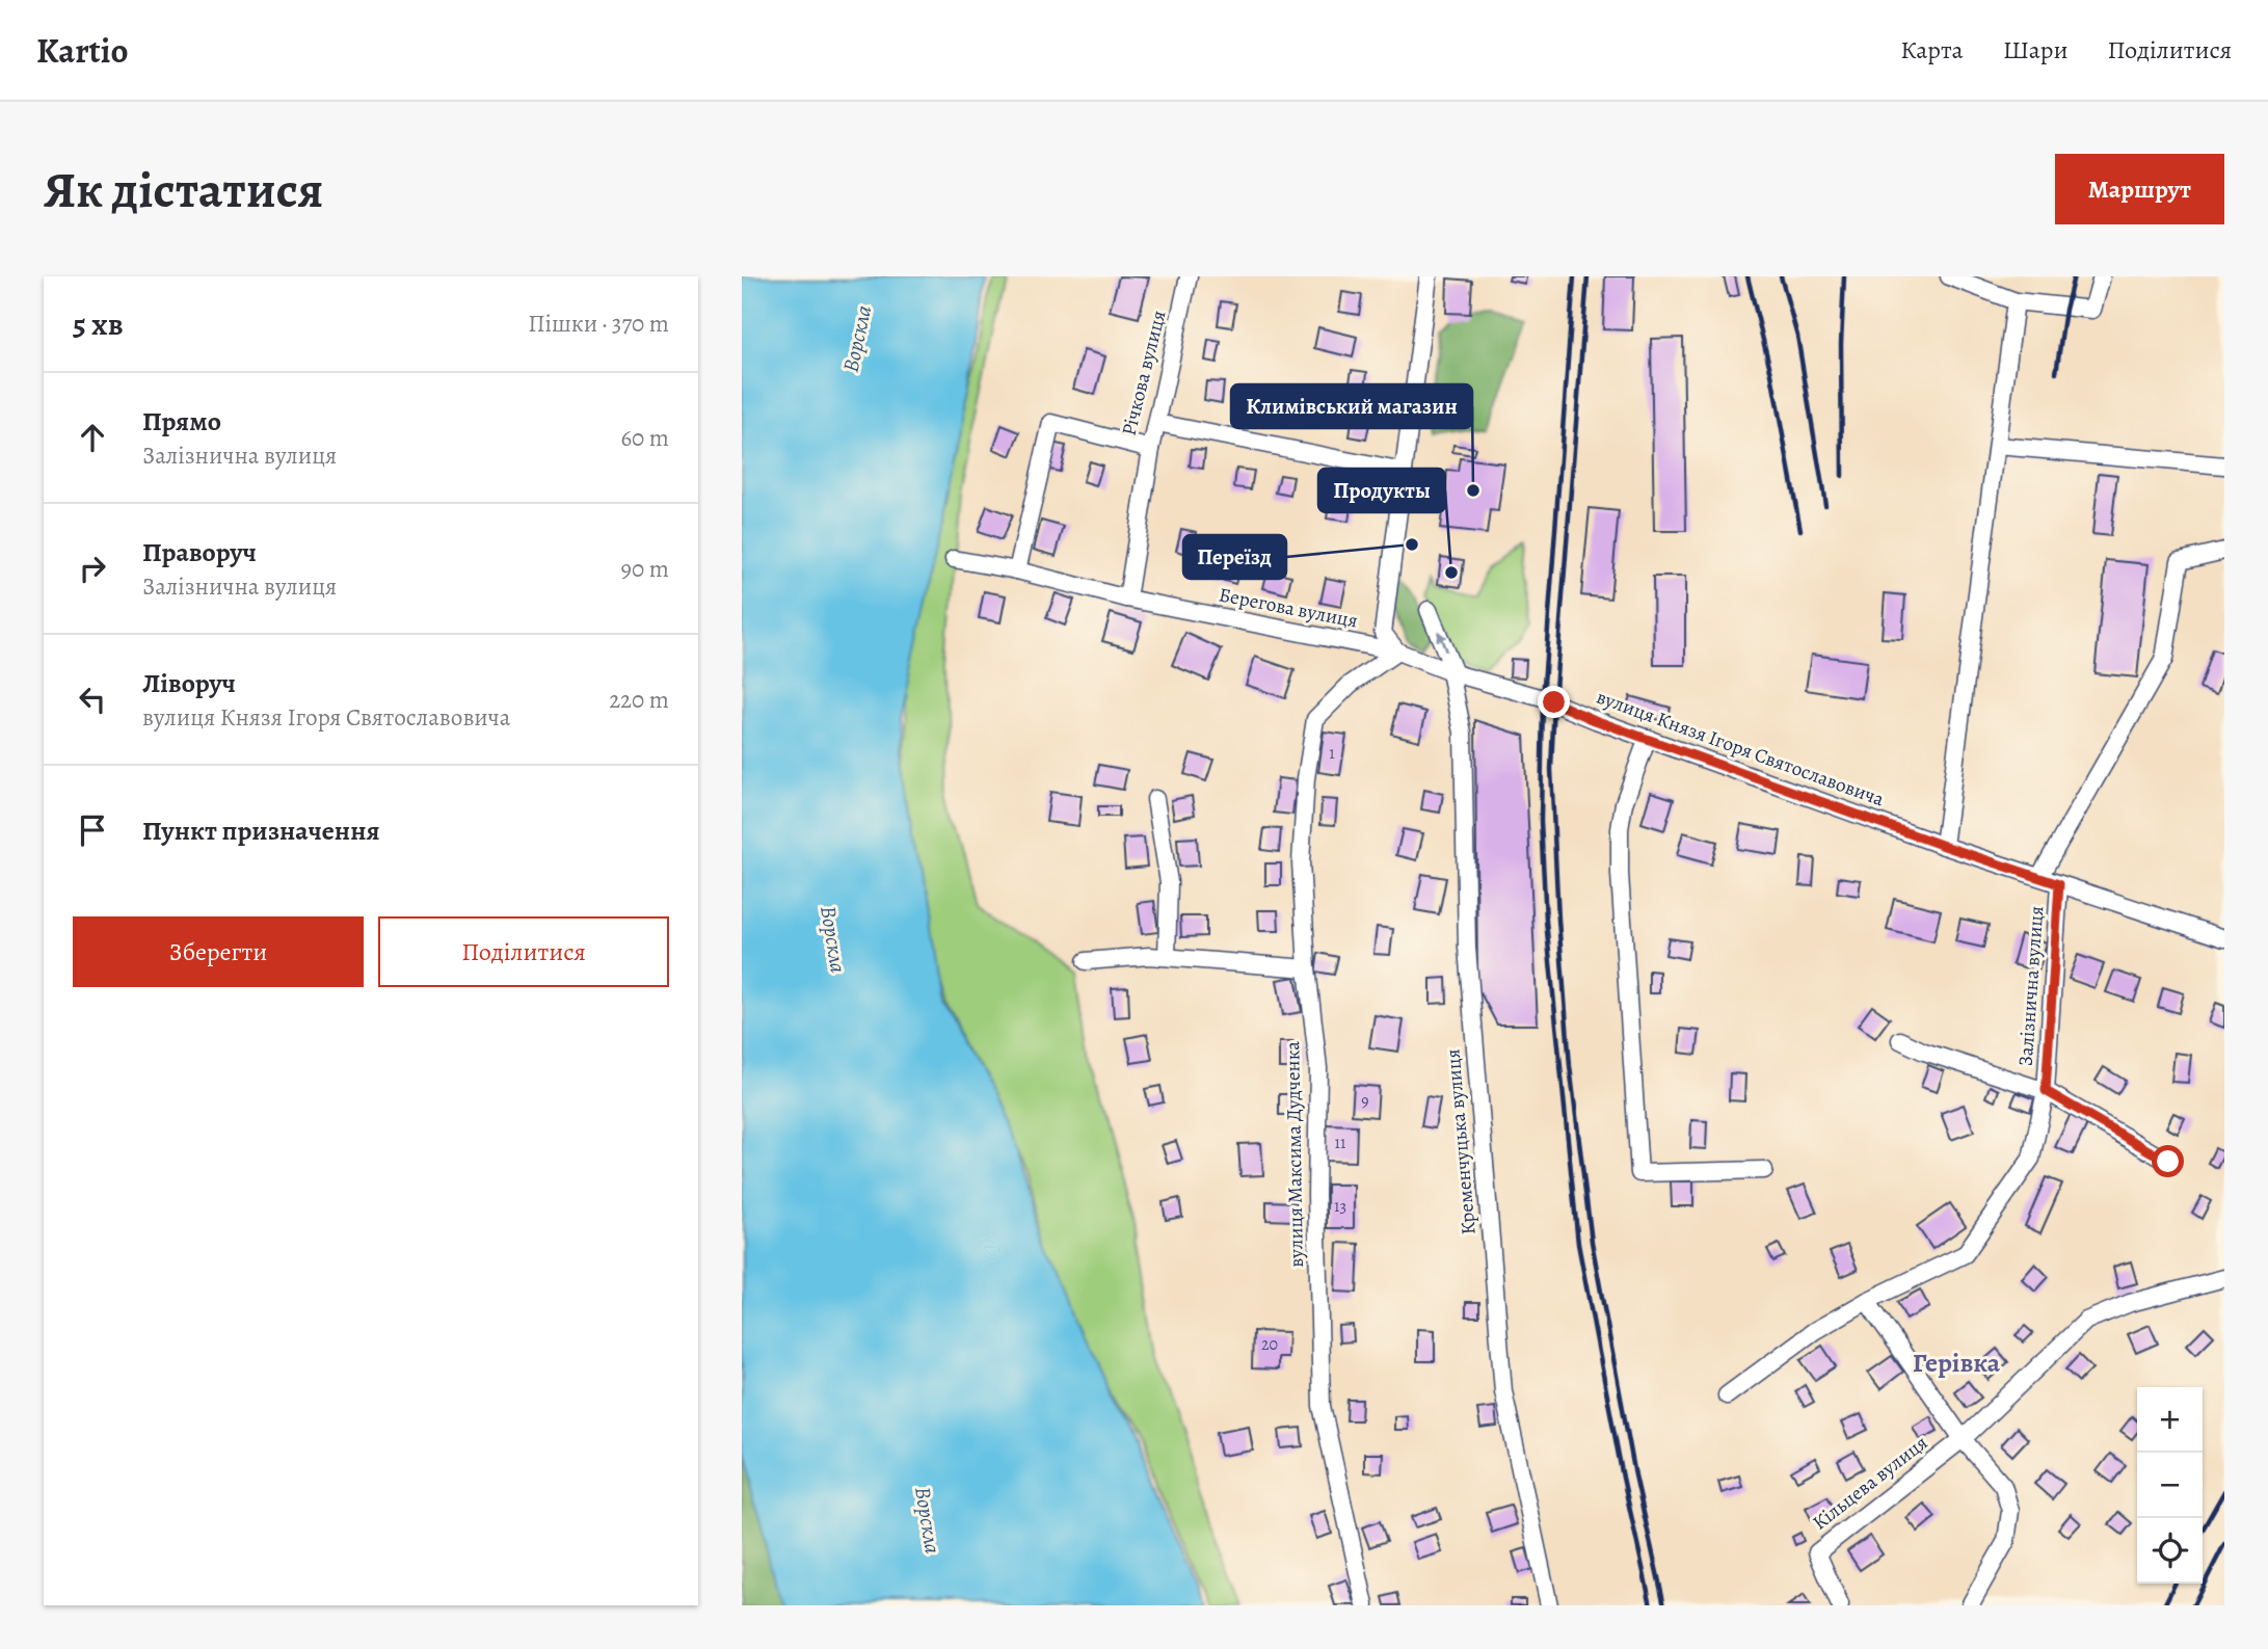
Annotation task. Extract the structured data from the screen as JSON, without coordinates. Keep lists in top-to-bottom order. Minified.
{"streets":{"street":["Річкова вулиця","Берегова вулиця","вулиця Князя Ігоря Святославовича","Залізнична вулиця","Кременчуцька вулиця","вулиця Максима Дудченка","Кільцева вулиця"]},"crossings":[["Річкова вулиця","Берегова вулиця"],["Берегова вулиця","вулиця Князя Ігоря Святославовича"],["Берегова вулиця","вулиця Максима Дудченка"],["вулиця Князя Ігоря Святославовича","Залізнична вулиця"],["вулиця Князя Ігоря Святославовича","Кременчуцька вулиця"],["вулиця Князя Ігоря Святославовича","вулиця Максима Дудченка"]],"districts":["Герівка"],"water":["Ворскла"],"places":["Климівський магазин","Переїзд","Продукты"],"house_numbers":["1","9","11","13","20"],"page":{"header":"Kartio","nav":["Карта","Шари","Поділитися"],"buttons":["Маршрут",["Зберегти","Поділитися"]],"title":"Як дістатися","heading":["5 хв","Пішки · 370 m"],"list":[["Прямо","Залізнична вулиця","60 m"],["Праворуч","Залізнична вулиця","90 m"],["Ліворуч","вулиця Князя Ігоря Святославовича","220 m"],"Пункт призначення"],"map_buttons":["+","−"]}}
